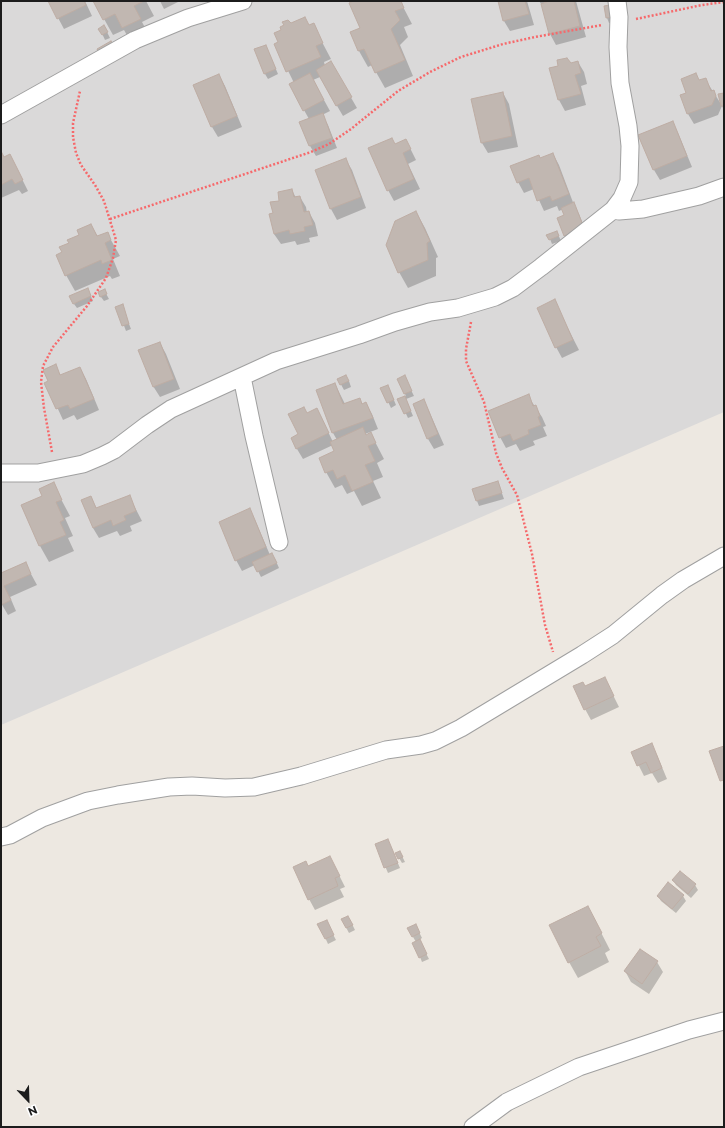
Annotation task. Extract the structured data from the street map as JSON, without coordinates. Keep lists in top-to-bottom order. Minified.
{"north":"bottom right"}
